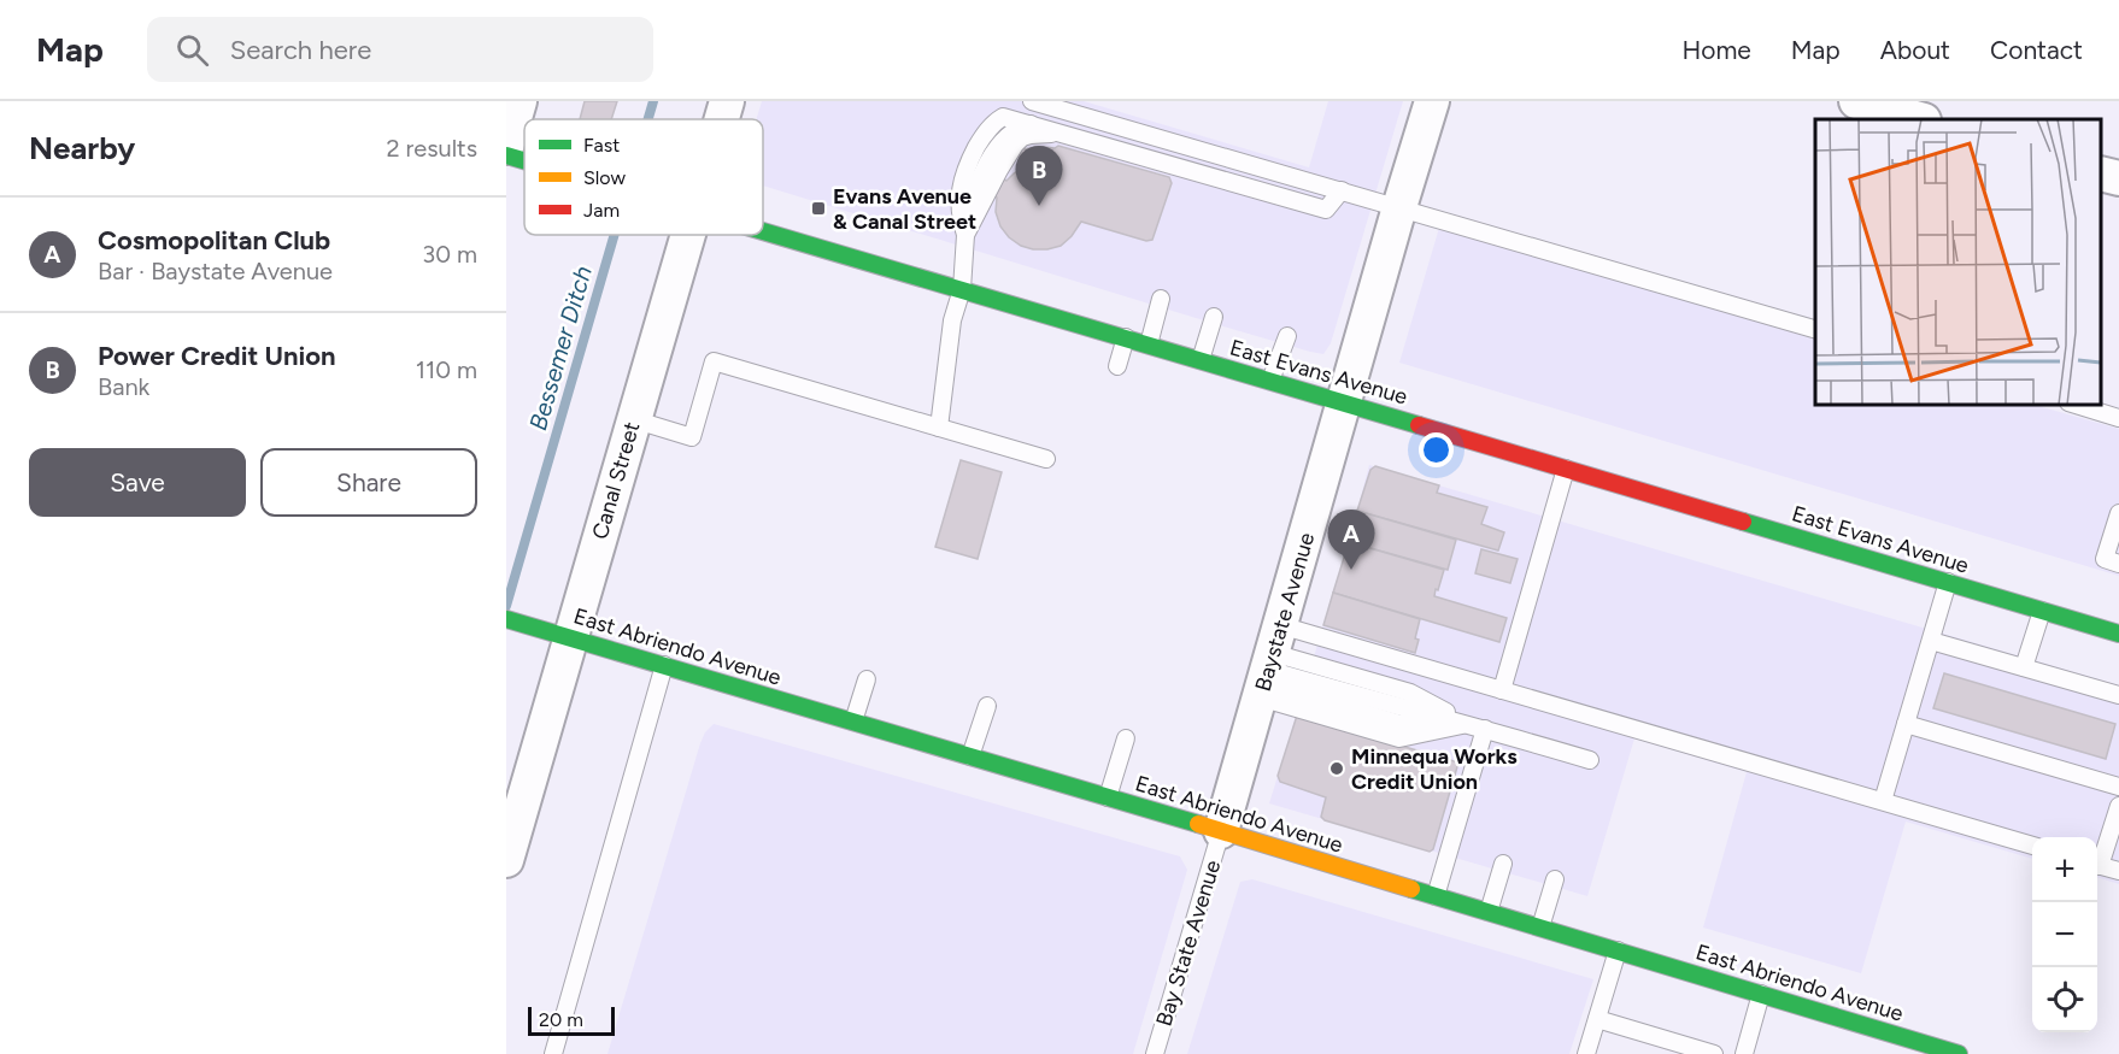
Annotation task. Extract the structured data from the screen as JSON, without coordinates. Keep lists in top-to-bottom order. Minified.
{"streets":{"street":["East Evans Avenue","Canal Street","Baystate Avenue","East Abriendo Avenue"],"lane":["Bay State Avenue"]},"crossings":[["East Evans Avenue","Baystate Avenue"],["Canal Street","East Abriendo Avenue"],["Baystate Avenue","East Abriendo Avenue"],["Baystate Avenue","Bay State Avenue"],["East Abriendo Avenue","Bay State Avenue"]],"water":["Bessemer Ditch"],"places":{"transit":["Evans Avenue & Canal Street"],"other":["Minnequa Works Credit Union"]},"legend":["Fast","Slow","Jam"],"scale_bar":"20 m","page":{"header":"Map","search":"Search here","nav":["Home","Map","About","Contact"],"heading":["Nearby","2 results"],"pins":["B","A"],"list":[{"mark":"A","name":"Cosmopolitan Club","note":"Bar · Baystate Avenue","value":"30 m"},{"mark":"B","name":"Power Credit Union","note":"Bank","value":"110 m"}],"buttons":["Save","Share"],"map_buttons":["+","−"],"scale":"20 m"}}
